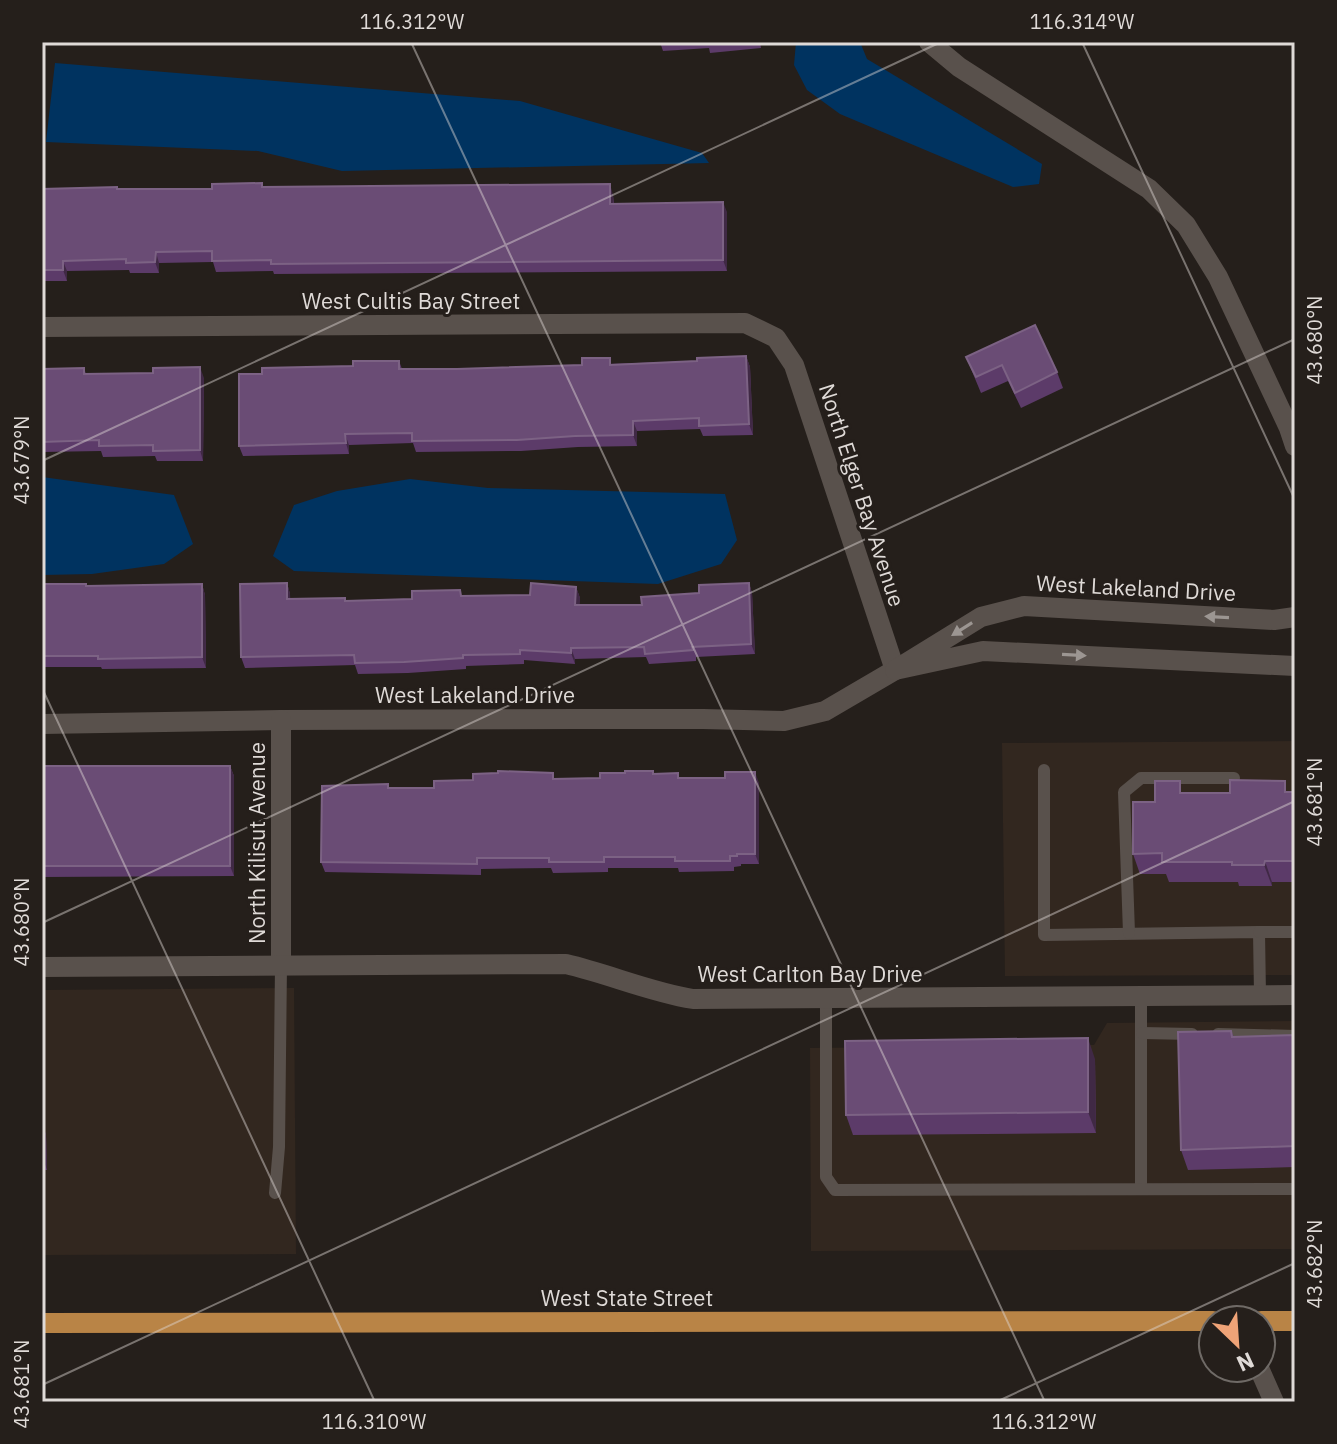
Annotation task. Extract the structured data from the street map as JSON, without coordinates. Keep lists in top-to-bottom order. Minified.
{"streets":{"main road":["West State Street"],"street":["West Cultis Bay Street","North Elger Bay Avenue","West Lakeland Drive","North Kilisut Avenue","West Carlton Bay Drive"]},"crossings":[["West Cultis Bay Street","North Elger Bay Avenue"],["North Elger Bay Avenue","West Lakeland Drive"],["West Lakeland Drive","North Kilisut Avenue"],["North Kilisut Avenue","West Carlton Bay Drive"]],"north":"bottom right","coordinates":["116.312°W","116.314°W","43.680°N","43.679°N","43.681°N","43.682°N","116.310°W"]}
